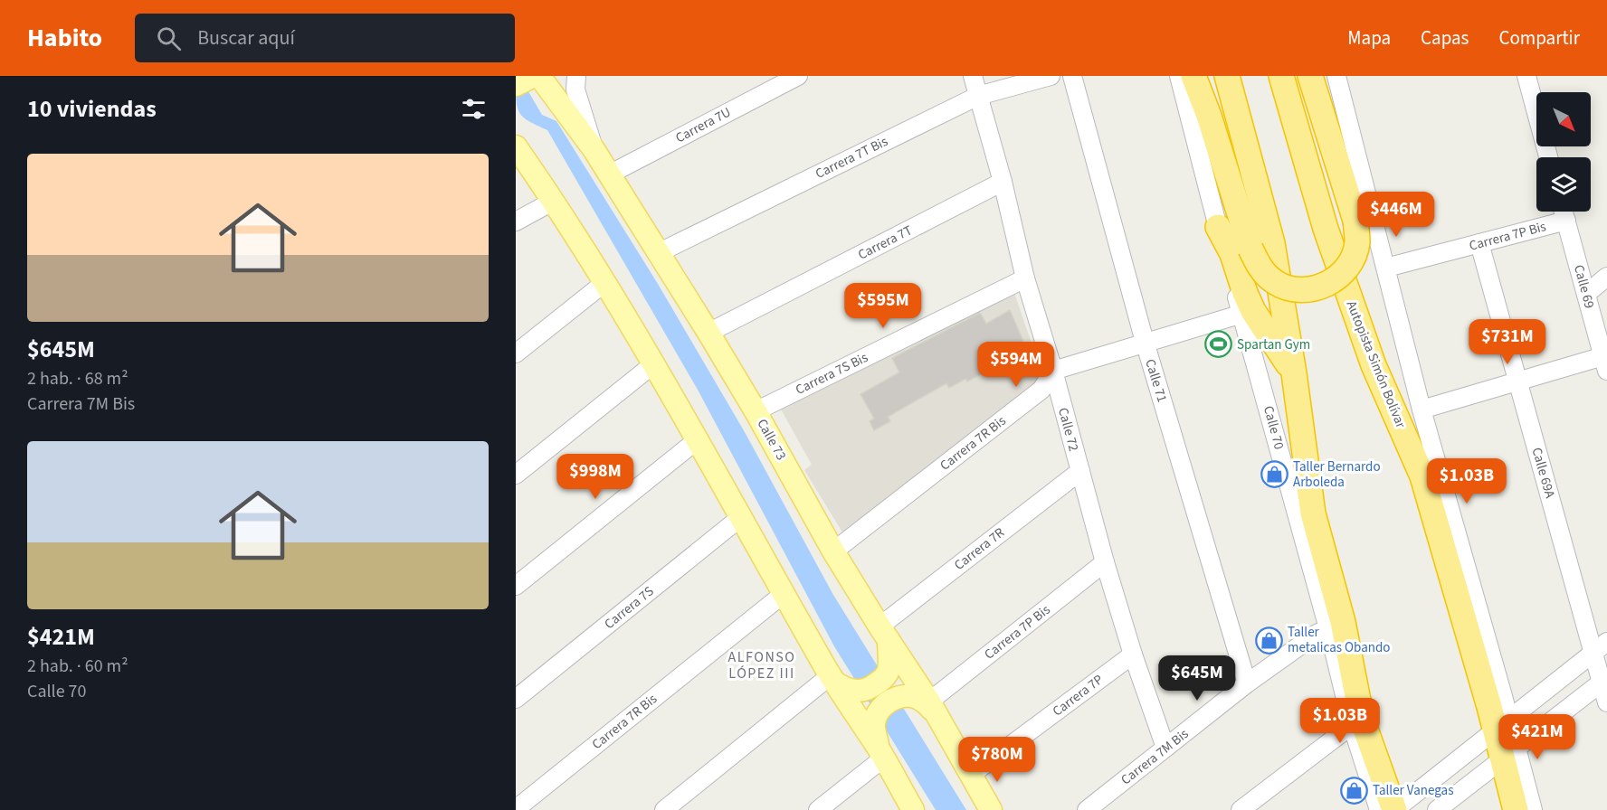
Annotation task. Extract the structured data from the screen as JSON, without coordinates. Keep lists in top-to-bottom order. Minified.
{"streets":{"highway":["Autopista Simón Bolívar"],"main road":["Calle 73"],"street":["Carrera 7U","Carrera 7T Bis","Carrera 7P Bis","Carrera 7T","Calle 69","Carrera 7S Bis","Calle 71","Calle 70","Calle 72","Carrera 7R Bis","Calle 69A","Carrera 7R","Carrera 7S","Carrera 7P","Carrera 7M Bis"]},"crossings":[["Carrera 7U","Calle 73"],["Carrera 7T Bis","Calle 72"],["Carrera 7T Bis","Calle 73"],["Carrera 7P Bis","Calle 69"],["Carrera 7P Bis","Calle 72"],["Carrera 7P Bis","Calle 73"],["Carrera 7P Bis","Calle 69A"],["Carrera 7T","Calle 72"],["Carrera 7T","Calle 73"],["Carrera 7S Bis","Calle 72"],["Carrera 7S Bis","Calle 73"],["Calle 71","Carrera 7M Bis"],["Calle 70","Carrera 7M Bis"],["Calle 72","Carrera 7R Bis"],["Calle 72","Carrera 7R"],["Calle 72","Carrera 7P"],["Calle 72","Carrera 7M Bis"],["Calle 73","Carrera 7R Bis"],["Calle 73","Carrera 7R"],["Calle 73","Carrera 7P"]],"districts":["ALFONSO LÓPEZ III"],"places":{"sports":["Spartan Gym"],"shop":["Taller Bernardo Arboleda","Taller metalicas Obando","Taller Vanegas"]},"north":"bottom right","page":{"header":"Habito","search":"Buscar aquí","nav":["Mapa","Capas","Compartir"],"heading":"10 viviendas","list":[{"name":"$645M","note":"2 hab. · 68 m² · Carrera 7M Bis"},{"name":"$421M","note":"2 hab. · 60 m² · Calle 70"}],"price":["$446M","$595M","$731M","$594M","$998M","$1.03B","$645M","$1.03B","$421M","$780M"]}}
